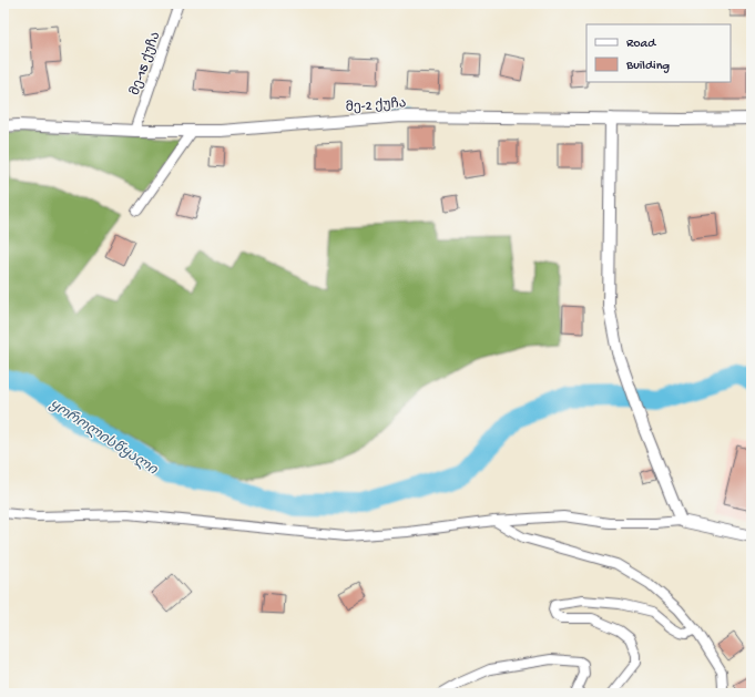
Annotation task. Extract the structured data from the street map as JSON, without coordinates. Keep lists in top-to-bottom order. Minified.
{"streets":{"street":["მე-15 ქუჩა","მე-2 ქუჩა"]},"crossings":[["მე-15 ქუჩა","მე-2 ქუჩა"]],"water":["ყოროლისწყალი"],"legend":["Road","Building"]}
